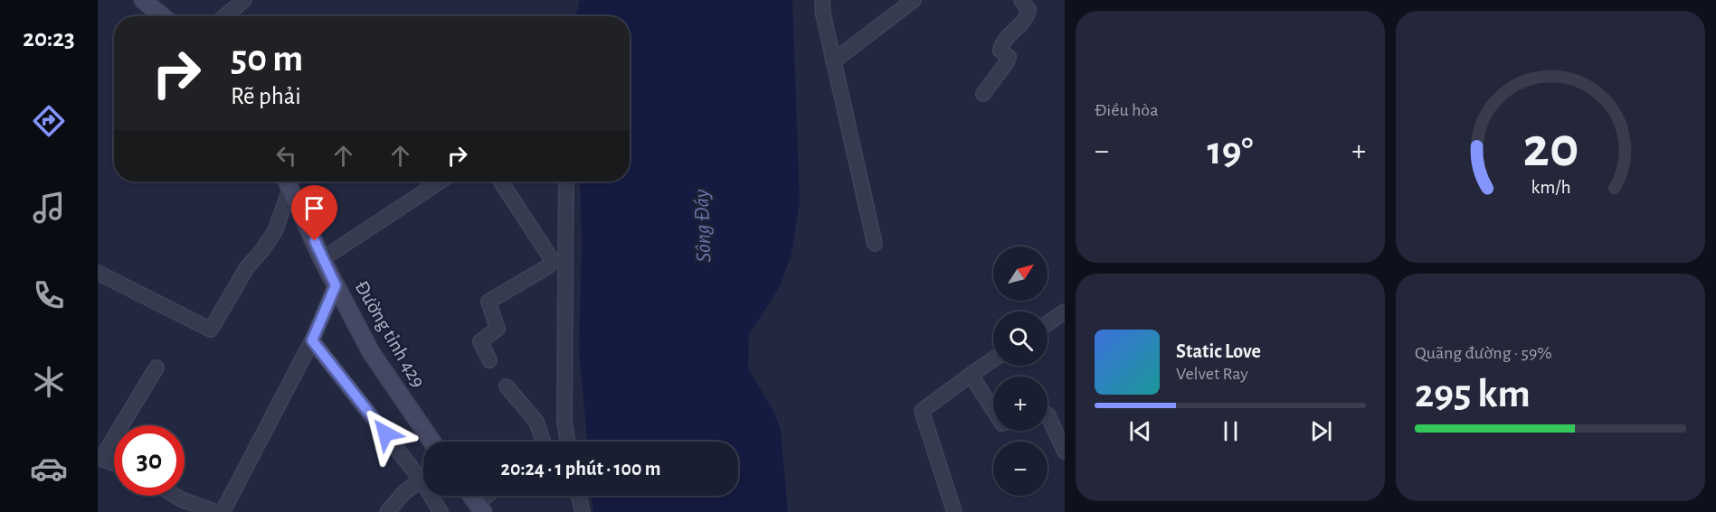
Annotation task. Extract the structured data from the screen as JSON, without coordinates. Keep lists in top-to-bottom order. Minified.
{"streets":{"main road":["Đường tỉnh 429"]},"water":["Sông Đáy"],"north":"top right","page":{"tabs":"20:23","tile":["Điều hòa",["Quãng đường · 59%","295 km"]],"turn":["50 m","Rẽ phải"],"heat":["−","19°","+"],"map_buttons":["+","−"],"song":["Static Love","Velvet Ray"],"limit":"30","trip":"20:24 · 1 phút · 100 m","gauge":["20","km/h"]}}
